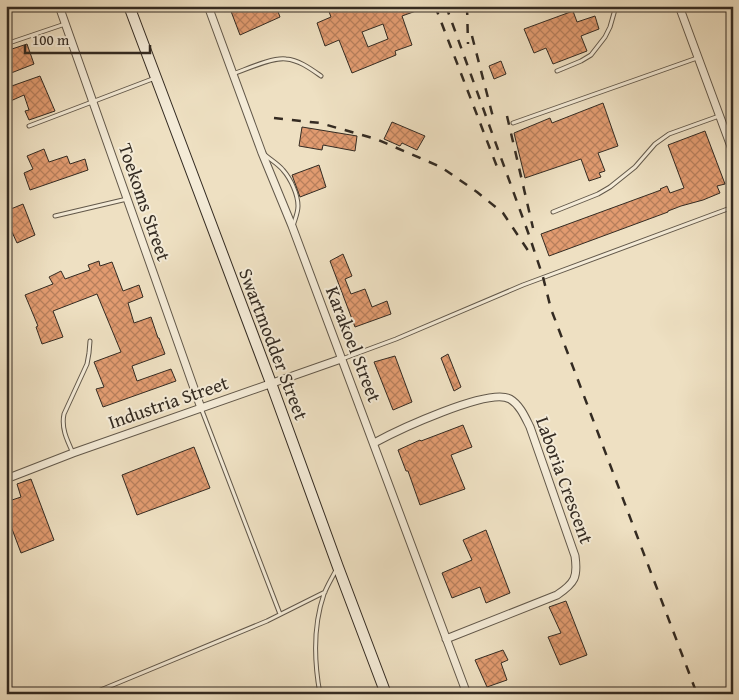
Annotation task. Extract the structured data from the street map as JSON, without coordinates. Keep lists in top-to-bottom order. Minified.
{"streets":{"main road":["Swartmodder Street"],"street":["Toekoms Street","Karakoel Street","Industria Street","Laboria Crescent"]},"crossings":[["Toekoms Street","Industria Street"],["Swartmodder Street","Industria Street"],["Karakoel Street","Industria Street"],["Karakoel Street","Laboria Crescent"]],"scale_bar":"100 m"}
